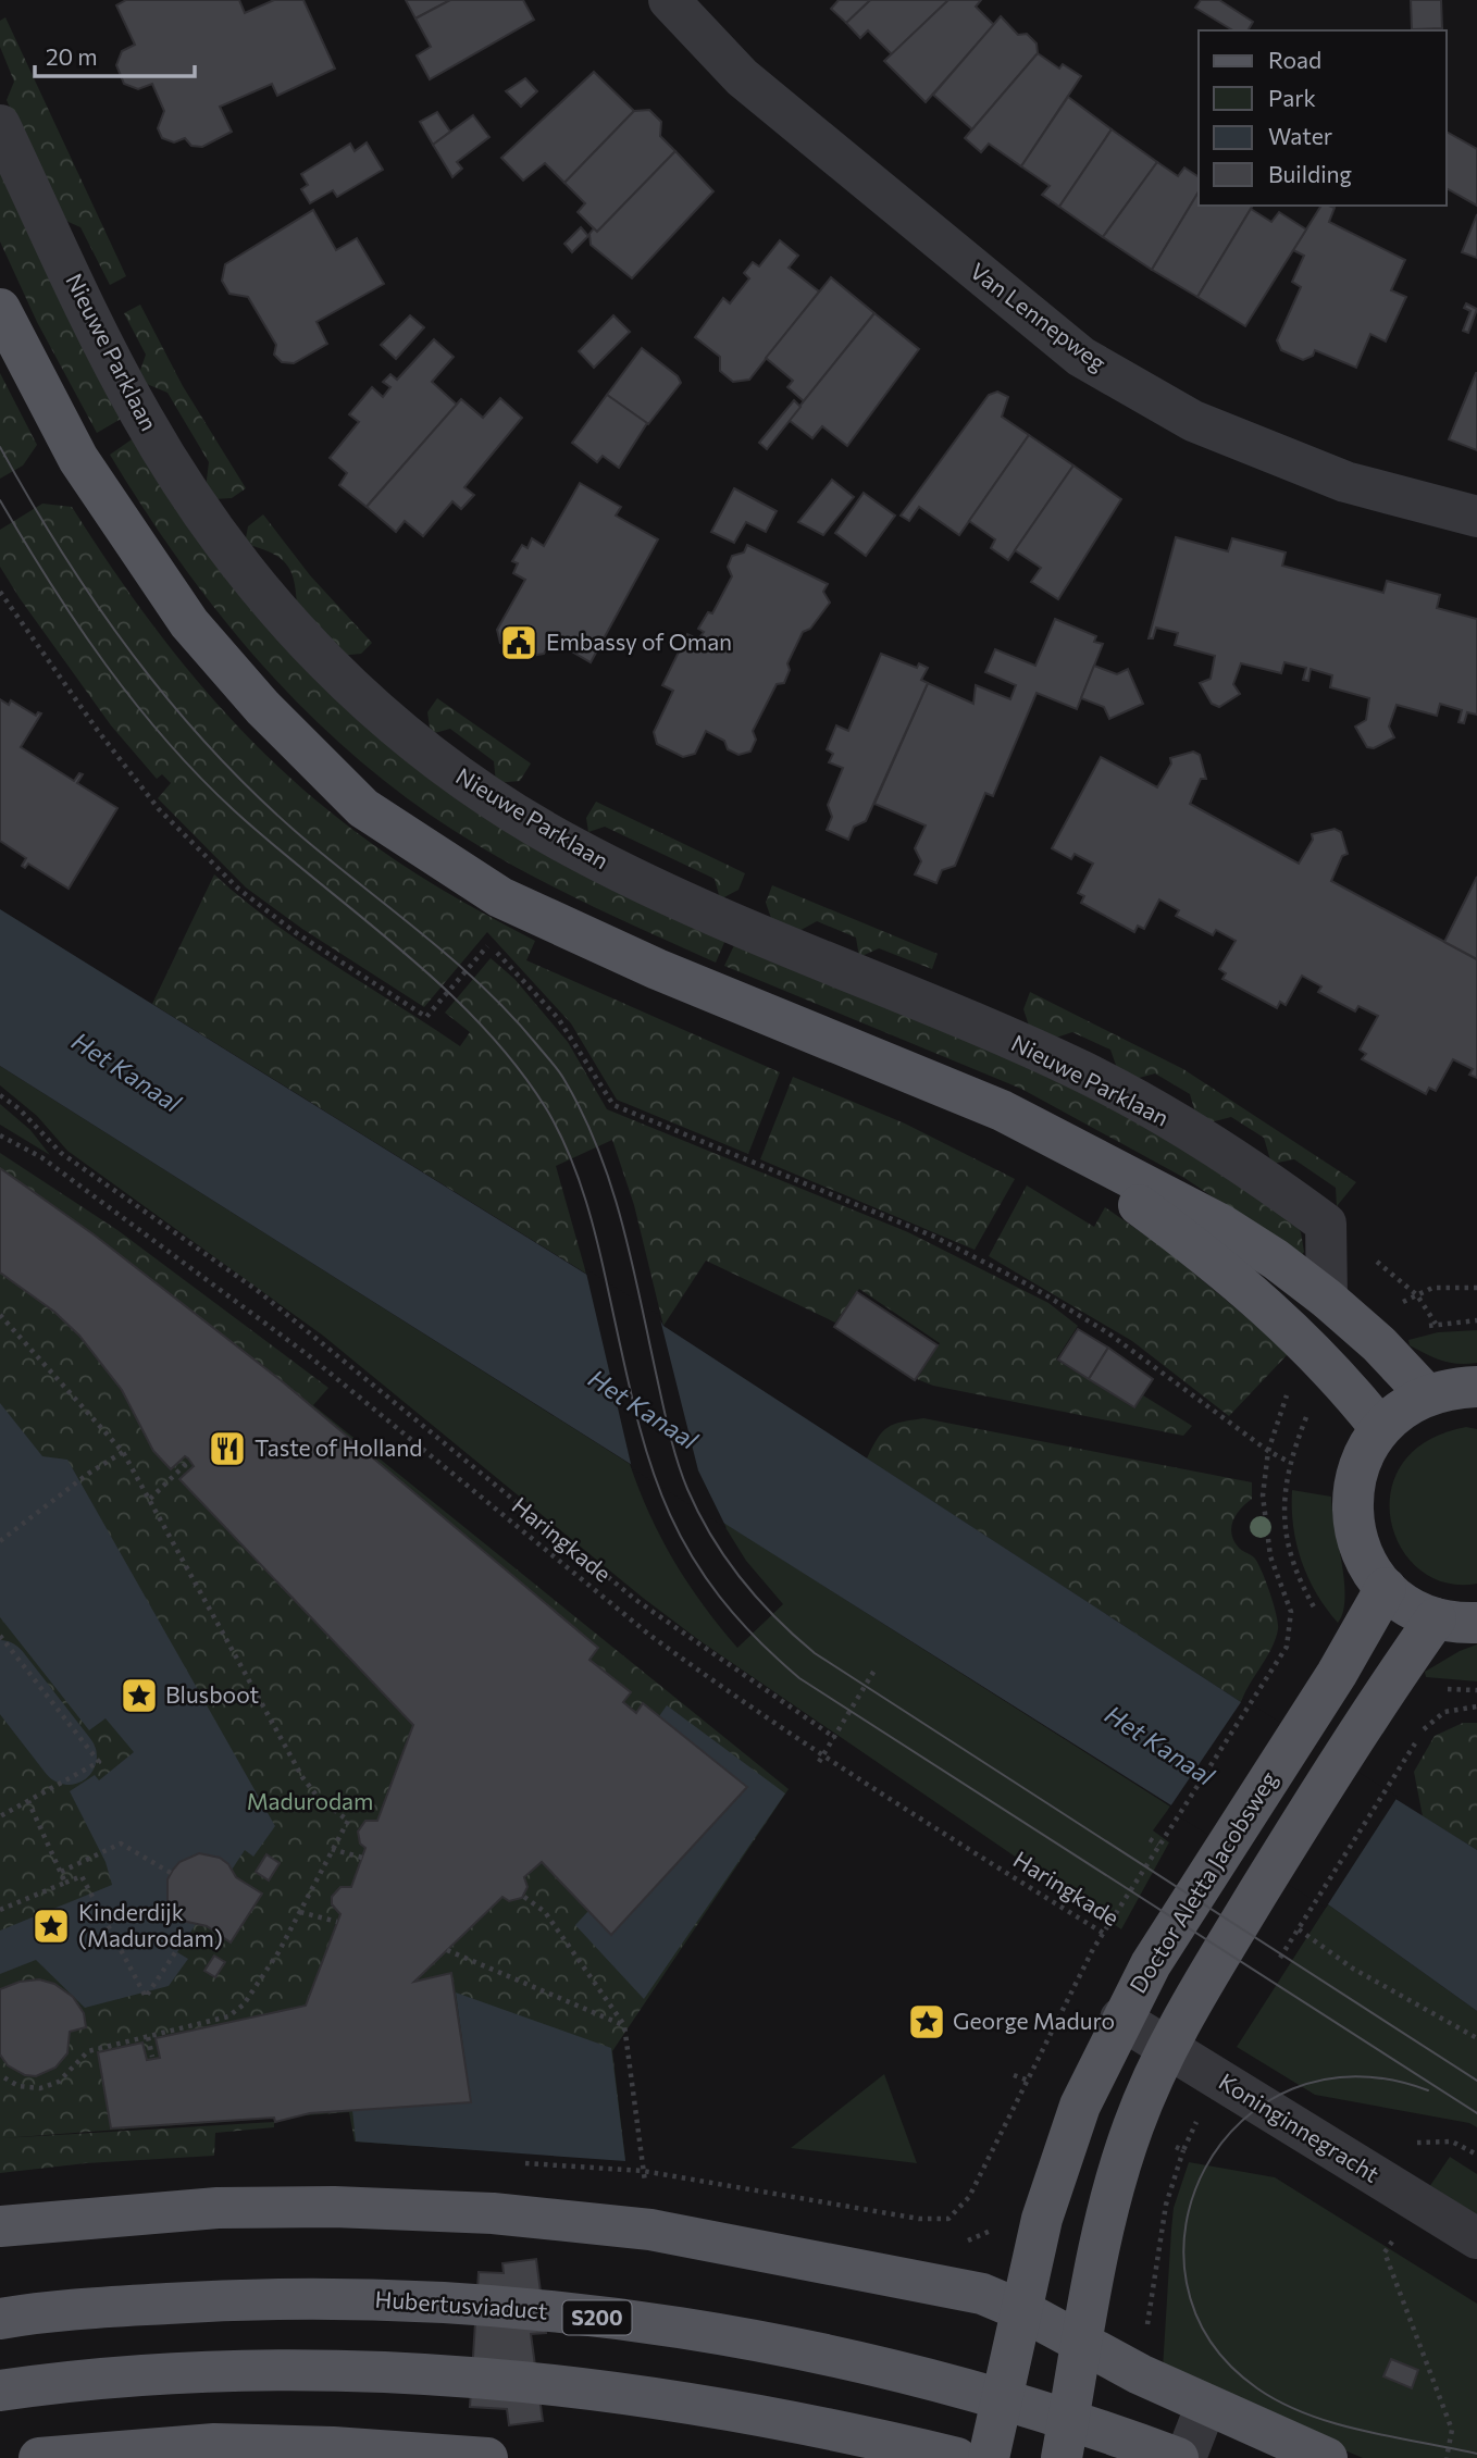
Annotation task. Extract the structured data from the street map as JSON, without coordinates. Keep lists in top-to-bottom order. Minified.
{"streets":{"main road":["Doctor Aletta Jacobsweg","Hubertusviaduct","S200"],"street":["Van Lennepweg","Nieuwe Parklaan","Koninginnegracht"],"path":["Haringkade"]},"crossings":[["Doctor Aletta Jacobsweg","Koninginnegracht"]],"water":["Het Kanaal"],"parks":["Madurodam"],"places":{"public building":["Embassy of Oman"],"restaurant":["Taste of Holland"],"place":["Blusboot","Kinderdijk (Madurodam)","George Maduro"]},"legend":["Road","Park","Water","Building"],"scale_bar":"20 m"}
